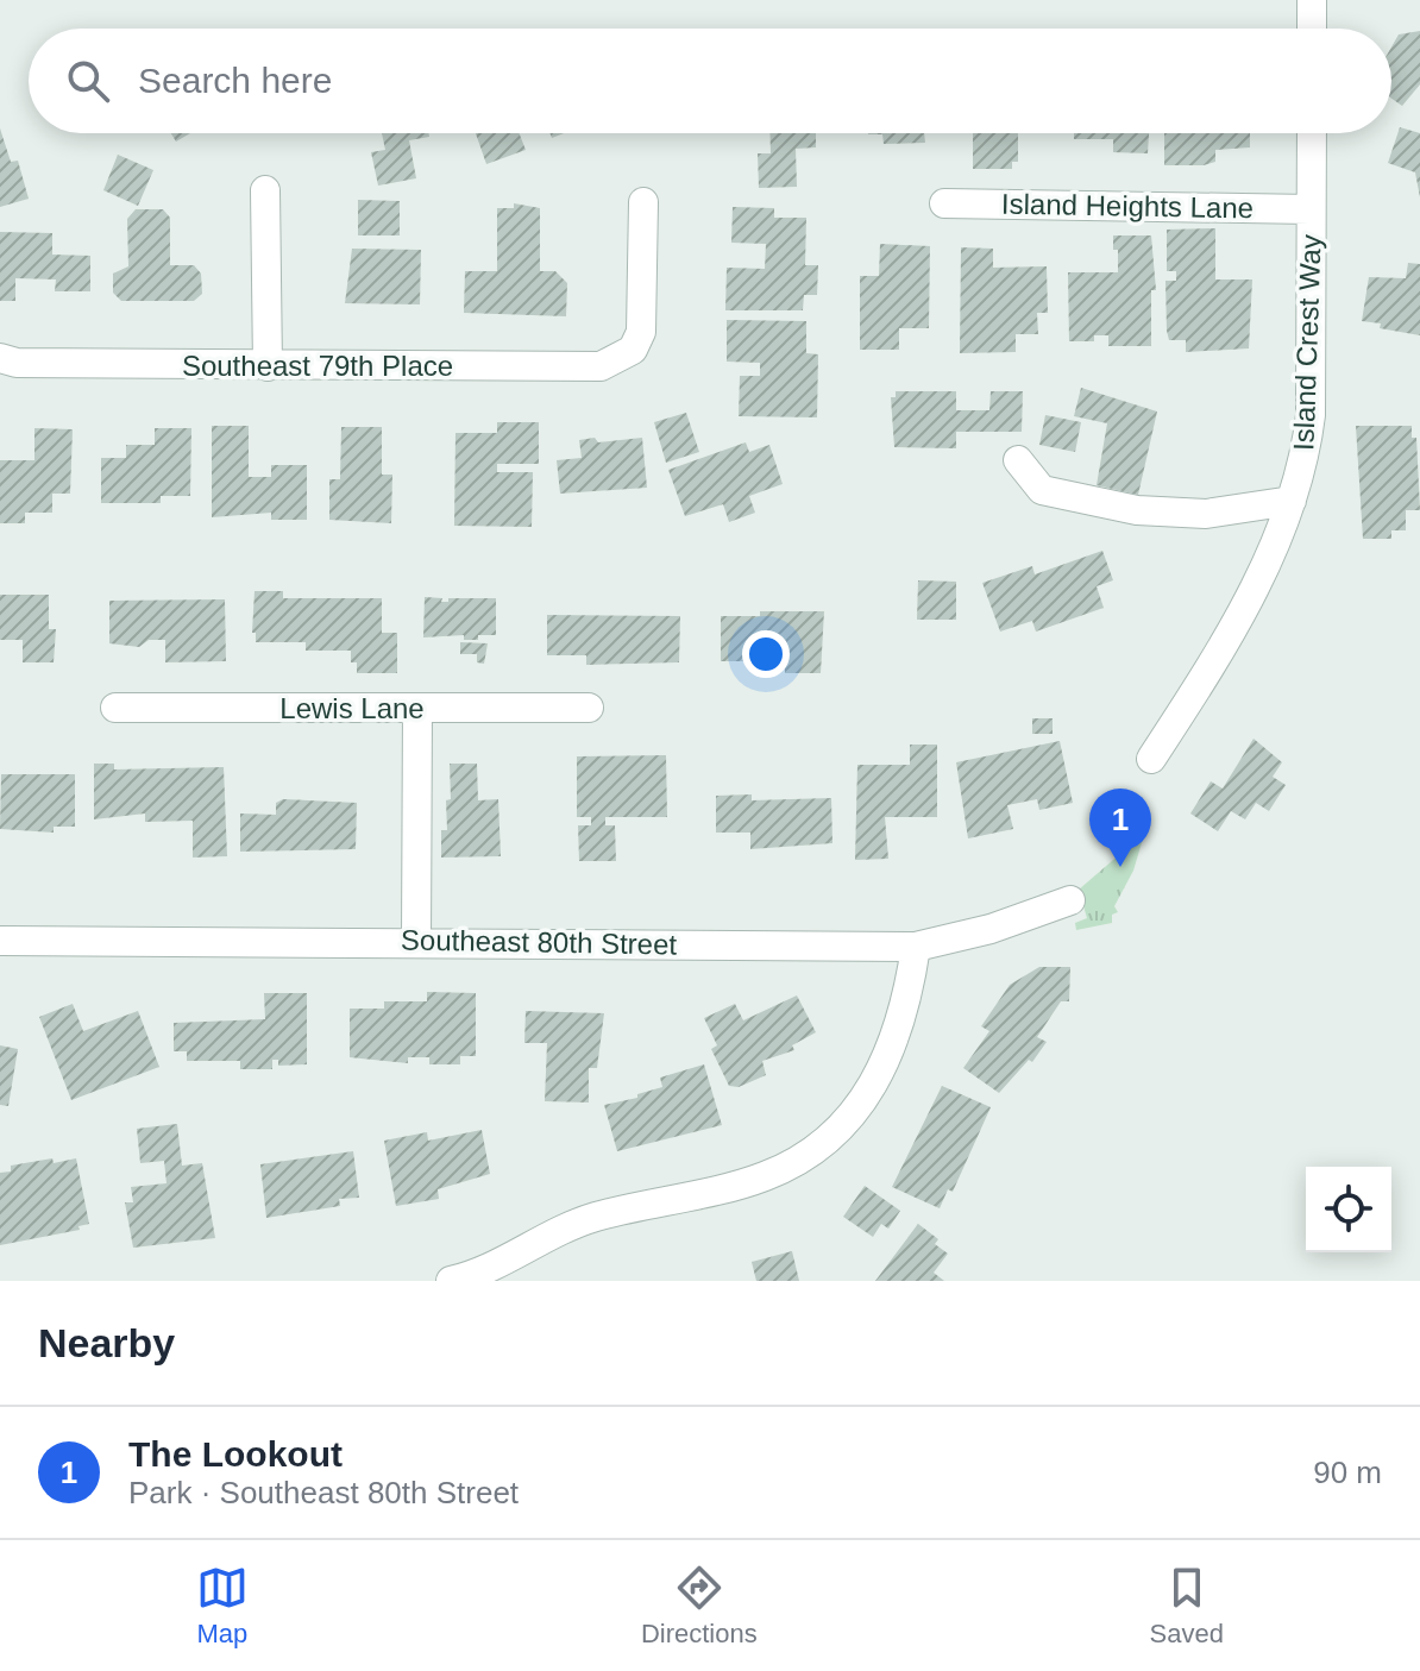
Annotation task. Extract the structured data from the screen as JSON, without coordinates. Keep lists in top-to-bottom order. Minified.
{"streets":{"street":["Island Heights Lane","Island Crest Way","Southeast 79th Place","Lewis Lane","Southeast 80th Street"]},"crossings":[["Island Heights Lane","Island Crest Way"]],"page":{"search":"Search here","pins":"1","heading":"Nearby","list":[{"mark":"1","name":"The Lookout","note":"Park · Southeast 80th Street","value":"90 m"}],"nav":["Map","Directions","Saved"]}}
